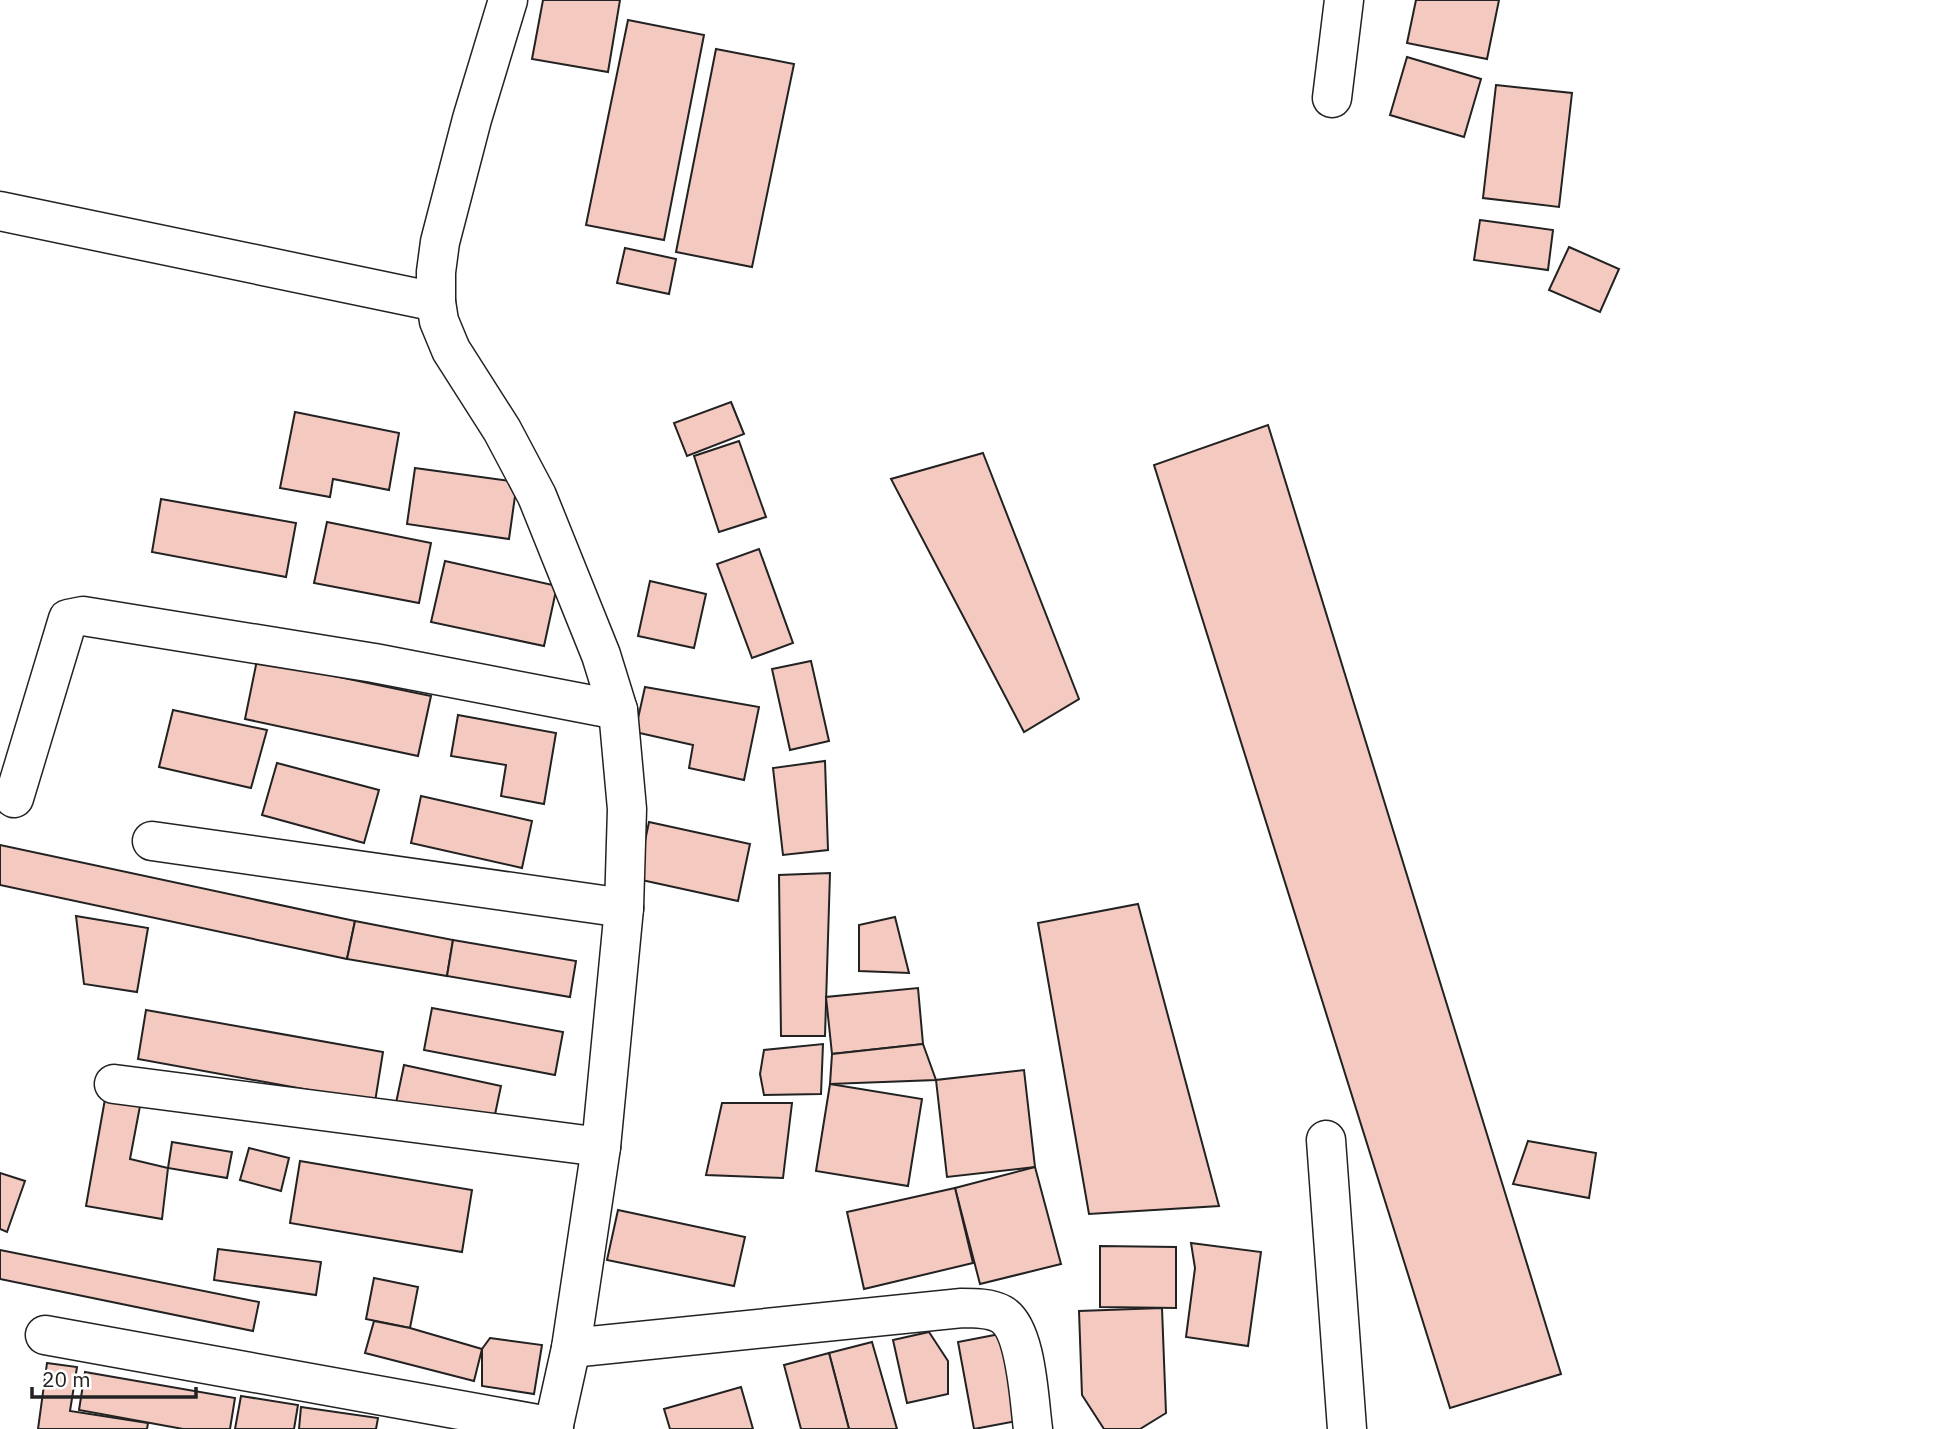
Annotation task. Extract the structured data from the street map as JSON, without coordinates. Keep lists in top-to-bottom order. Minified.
{"scale_bar":"20 m"}
